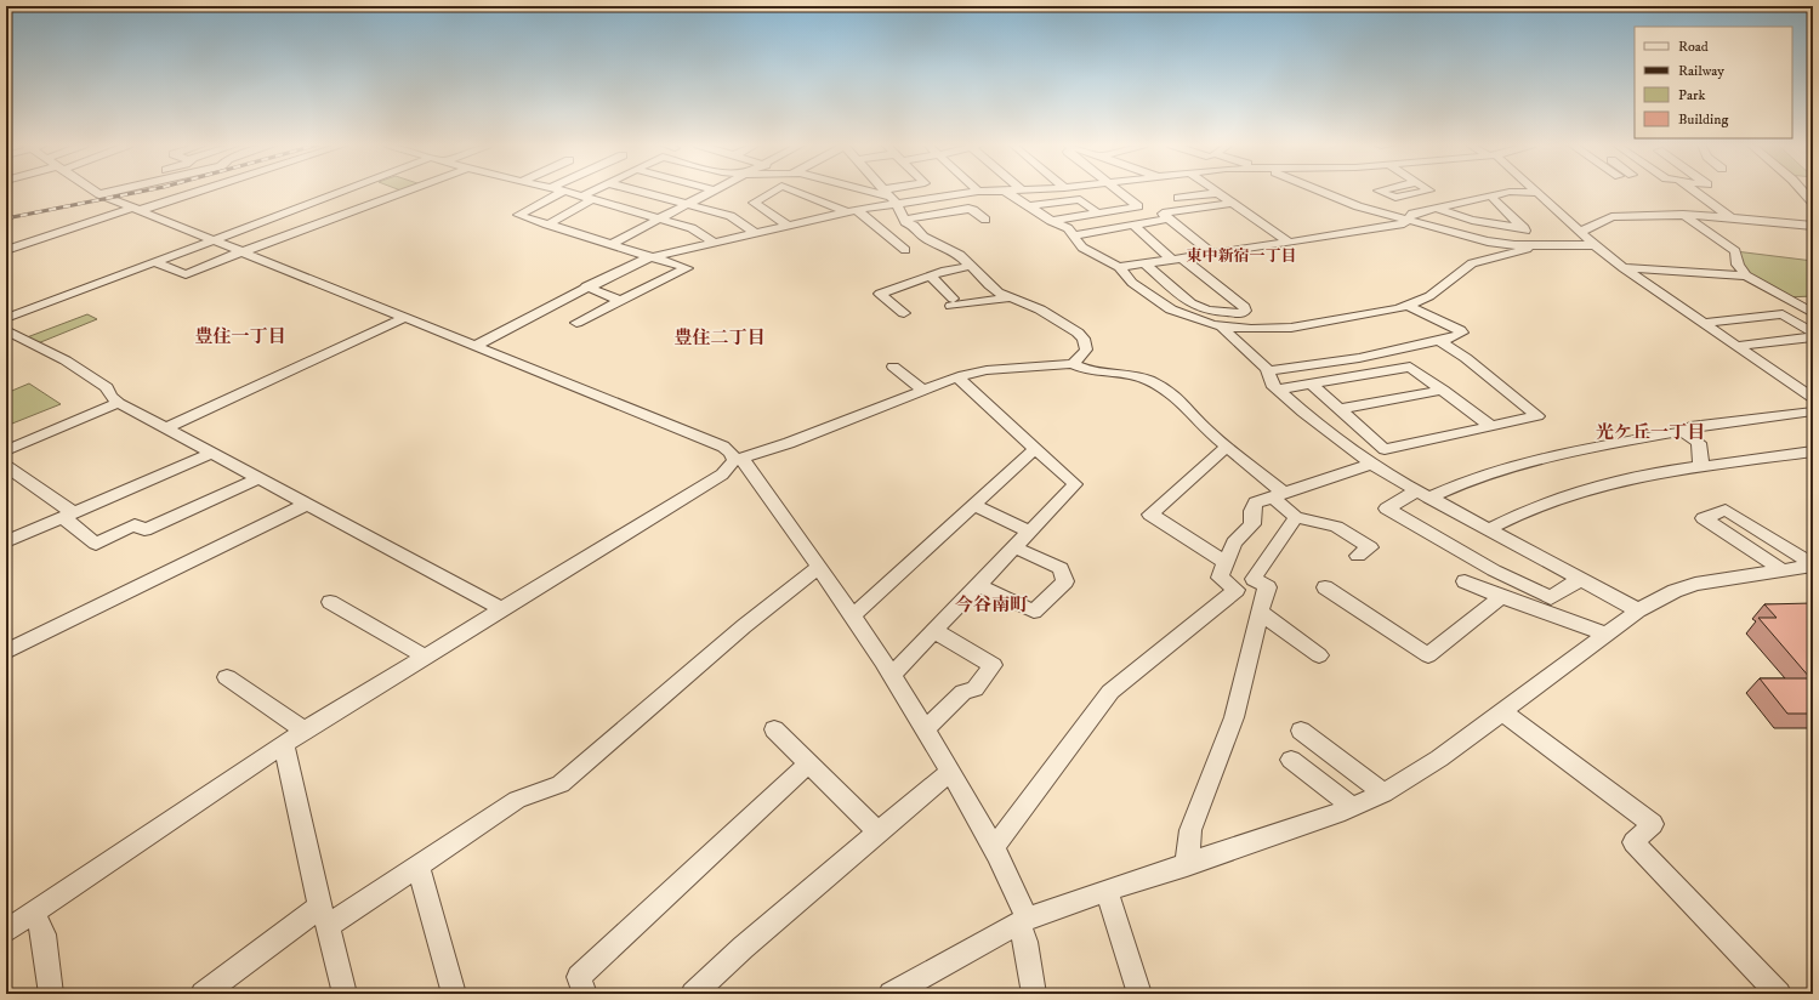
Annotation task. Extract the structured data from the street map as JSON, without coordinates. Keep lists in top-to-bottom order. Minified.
{"districts":["東中新宿一丁目","豊住一丁目","豊住二丁目","光ケ丘一丁目","今谷南町"],"legend":["Road","Railway","Park","Building"]}
